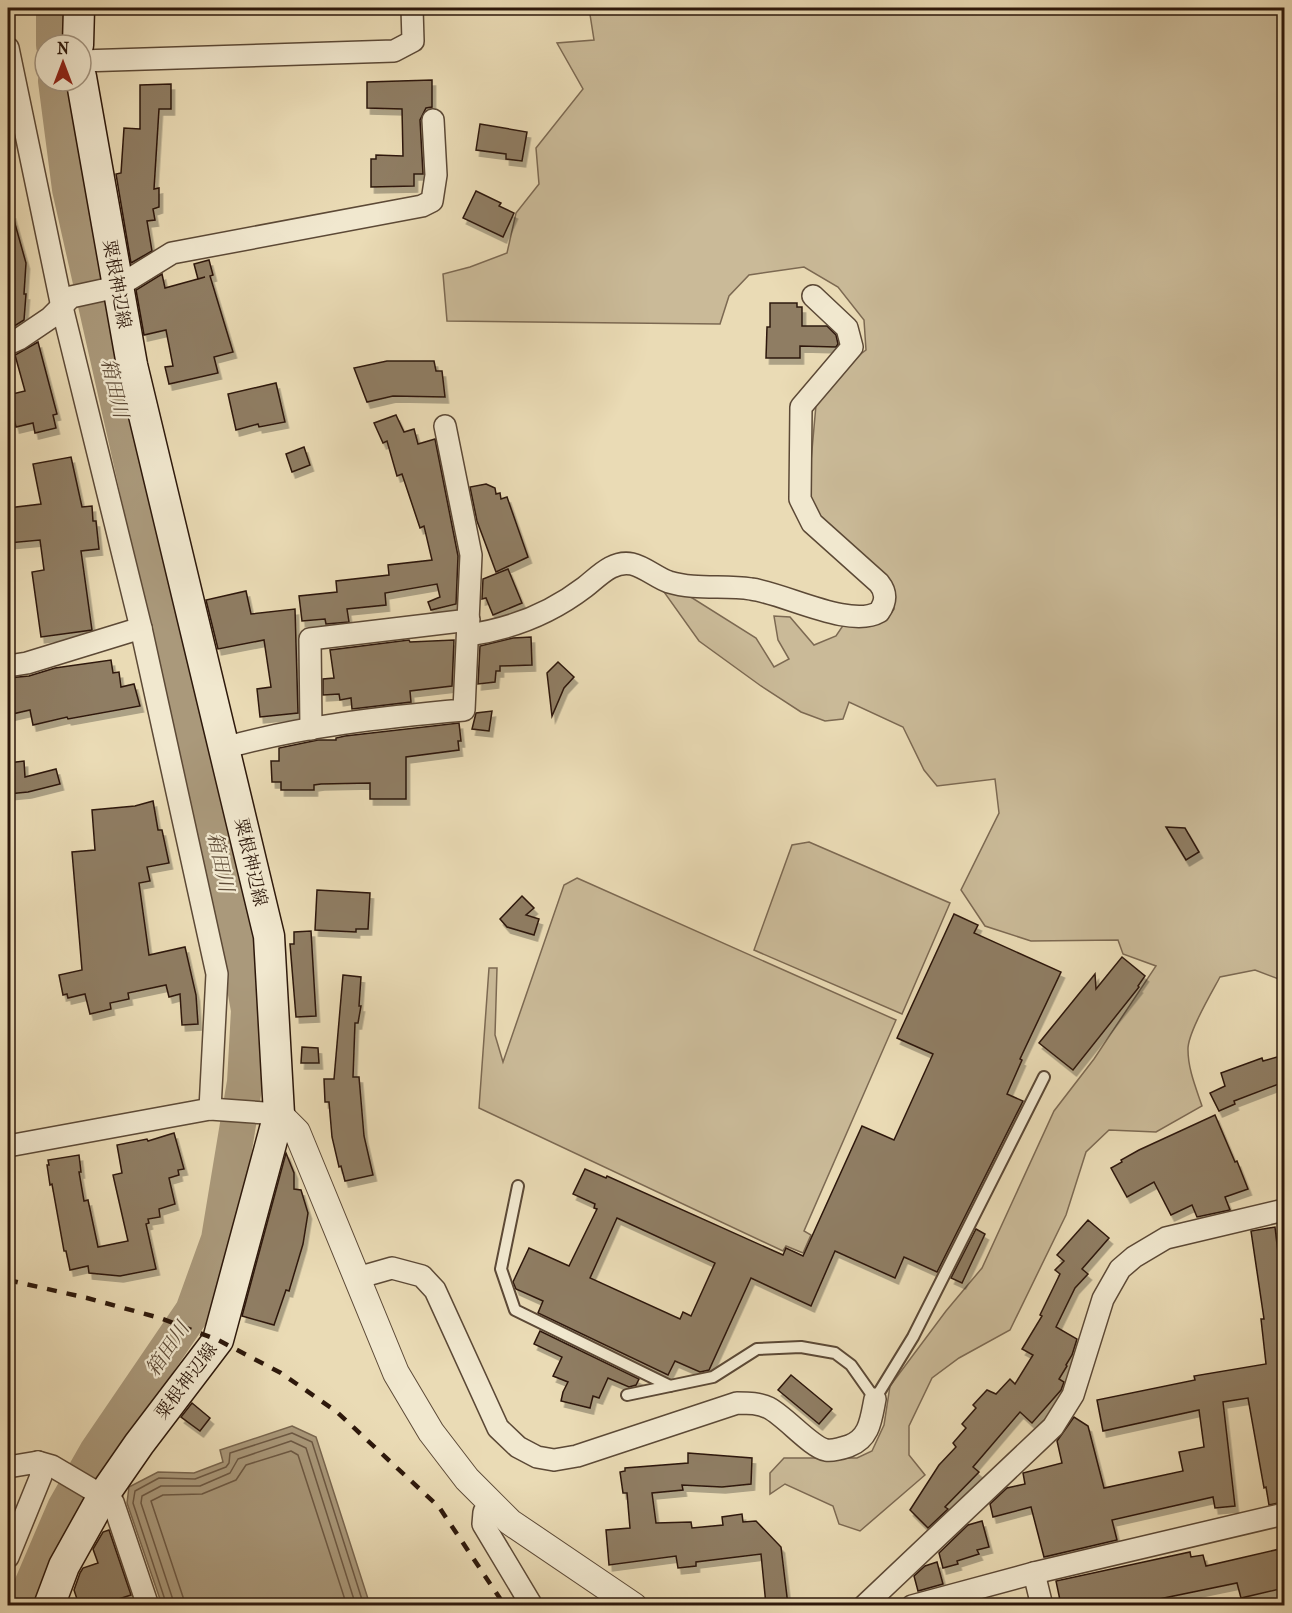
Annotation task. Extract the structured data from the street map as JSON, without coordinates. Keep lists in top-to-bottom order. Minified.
{"streets":{"main road":["粟根神辺線"]},"water":["箱田川"],"north":"top"}
